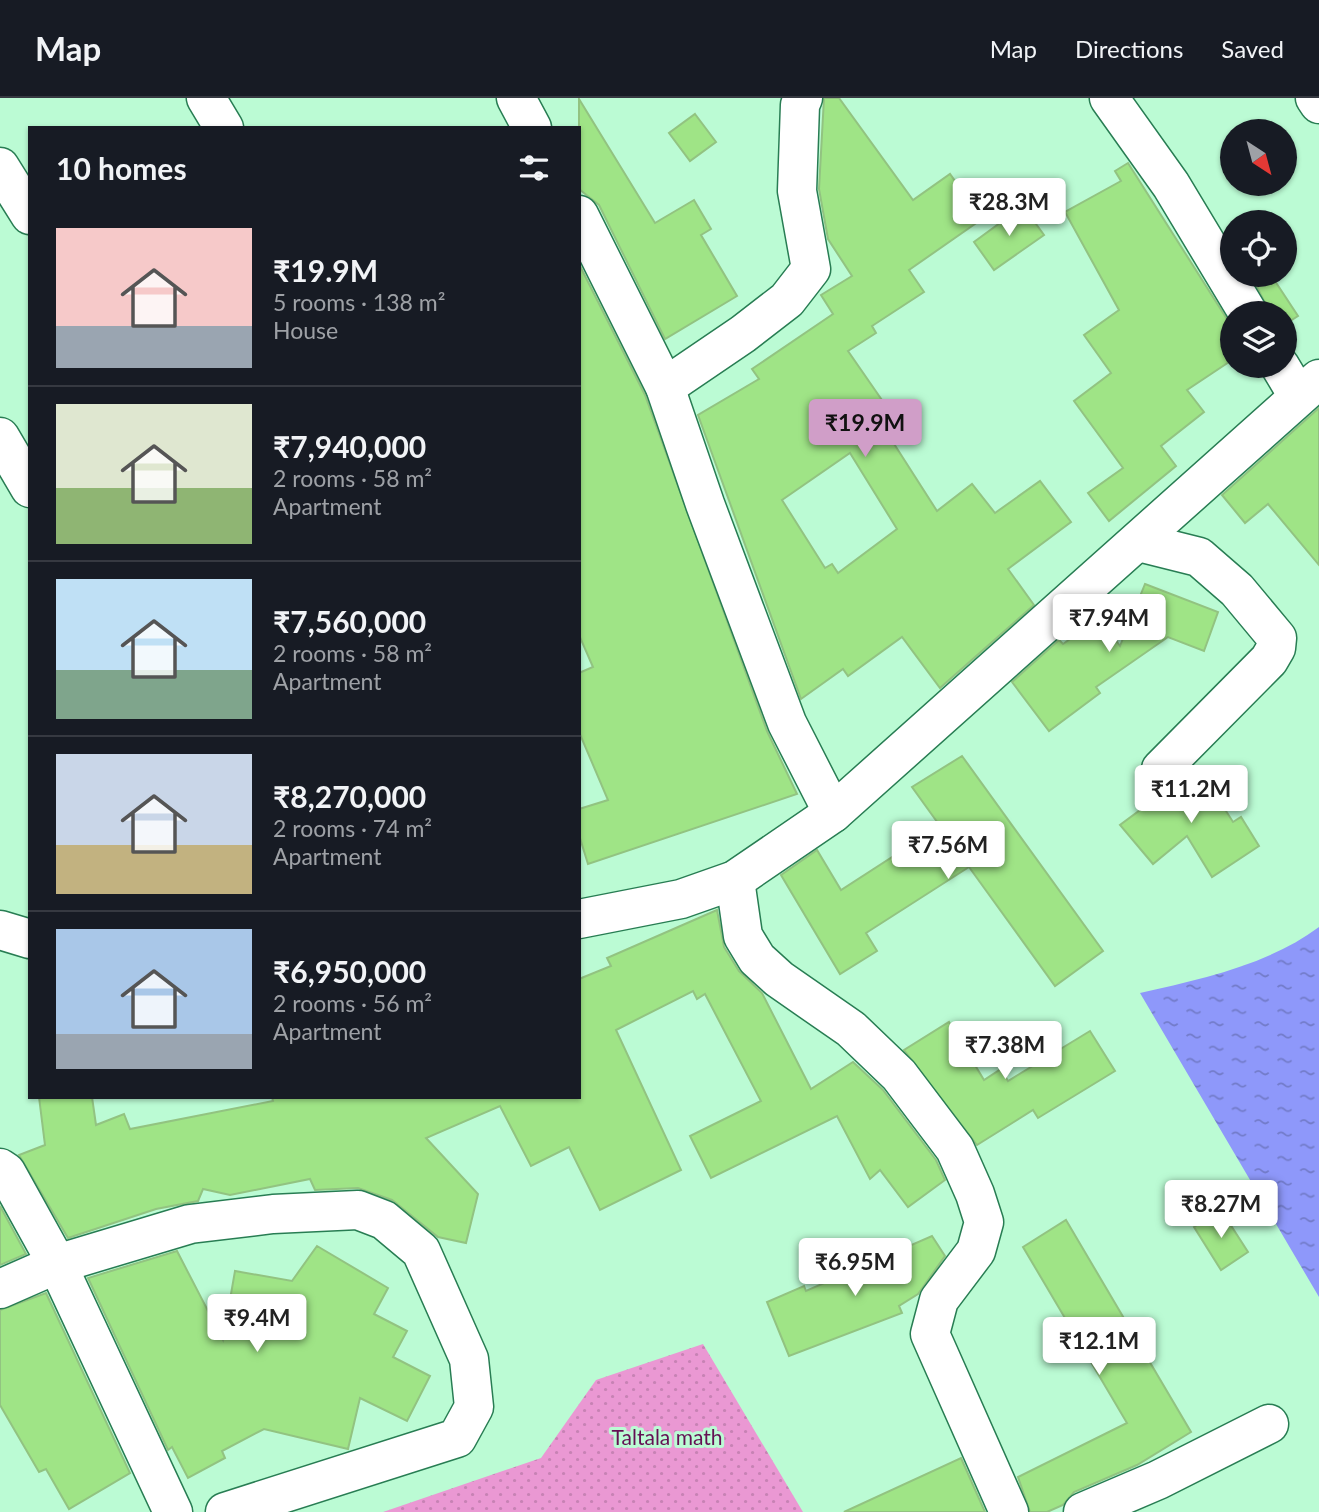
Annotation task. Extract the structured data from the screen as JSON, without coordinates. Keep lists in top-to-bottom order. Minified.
{"parks":["Taltala math"],"north":"bottom right","page":{"header":"Map","nav":["Map","Directions","Saved"],"heading":"10 homes","price":["₹28.3M","₹19.9M","₹7.94M","₹11.2M","₹7.56M","₹7.38M","₹8.27M","₹6.95M","₹9.4M","₹12.1M"],"list":[{"name":"₹19.9M","note":"5 rooms · 138 m² · House"},{"name":"₹7,940,000","note":"2 rooms · 58 m² · Apartment"},{"name":"₹7,560,000","note":"2 rooms · 58 m² · Apartment"},{"name":"₹8,270,000","note":"2 rooms · 74 m² · Apartment"},{"name":"₹6,950,000","note":"2 rooms · 56 m² · Apartment"}]}}
